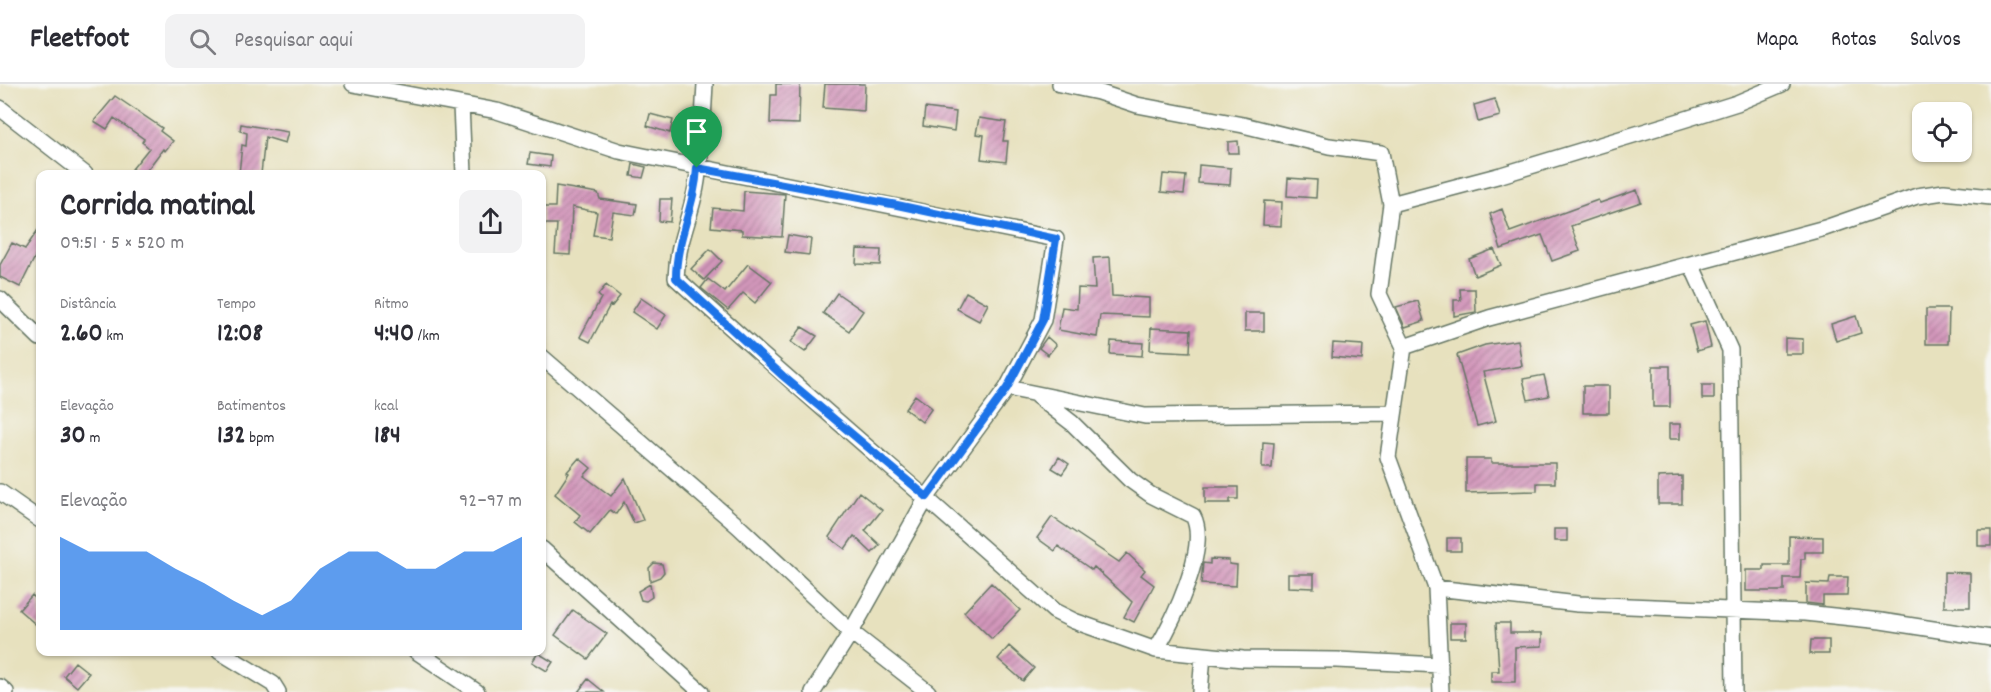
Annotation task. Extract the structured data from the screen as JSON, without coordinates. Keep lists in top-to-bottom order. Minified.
{"page":{"header":"Fleetfoot","search":"Pesquisar aqui","nav":["Mapa","Rotas","Salvos"],"heading":["Corrida matinal","09:51 · 5 × 520 m"],"stats":[["Distância","2.60 km"],["Tempo","12:08"],["Ritmo","4:40 /km"],["Elevação","30 m"],["Batimentos","132 bpm"],["kcal","184"]],"chart":["Elevação","92–97 m"]}}
